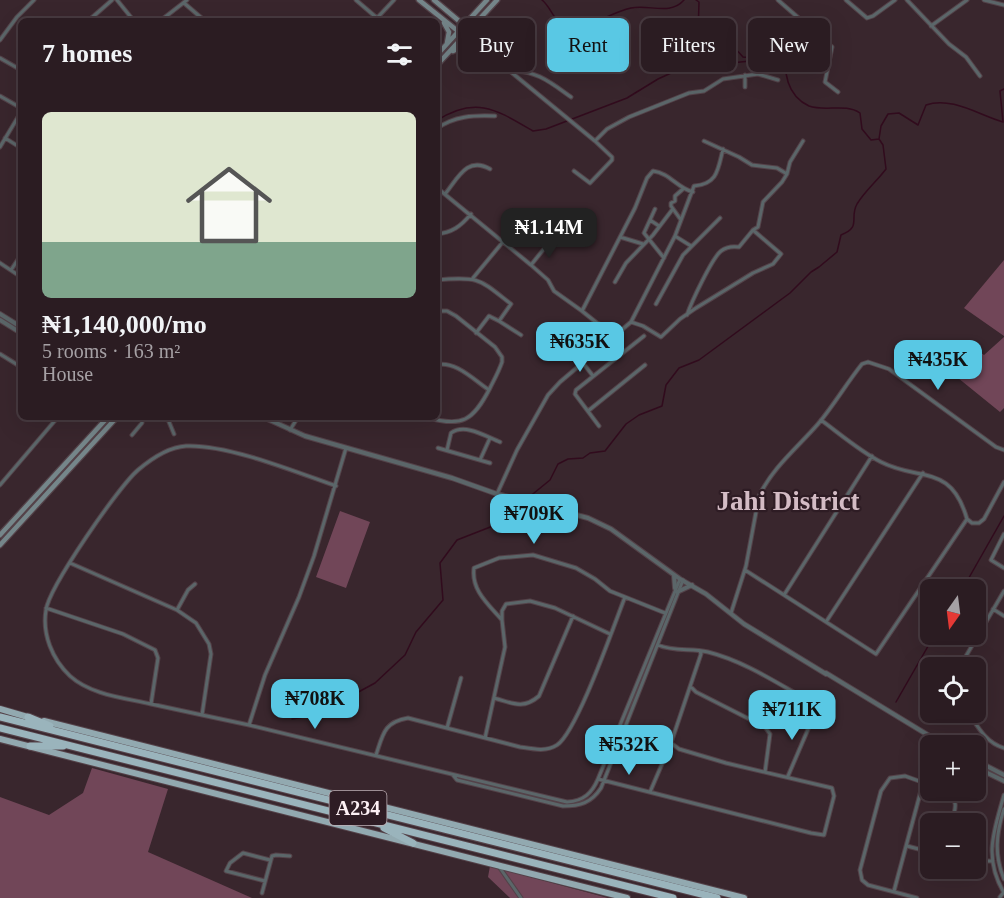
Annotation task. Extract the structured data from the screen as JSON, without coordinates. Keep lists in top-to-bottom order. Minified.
{"streets":{"highway":["A234"]},"districts":["Jahi District"],"north":"bottom","page":{"chip":["Buy","Rent","Filters","New"],"heading":"7 homes","list":[{"name":"₦1,140,000/mo","note":"5 rooms · 163 m² · House"}],"price":["₦1.14M","₦635K","₦435K","₦709K","₦708K","₦711K","₦532K"],"map_buttons":["+","−"]}}
